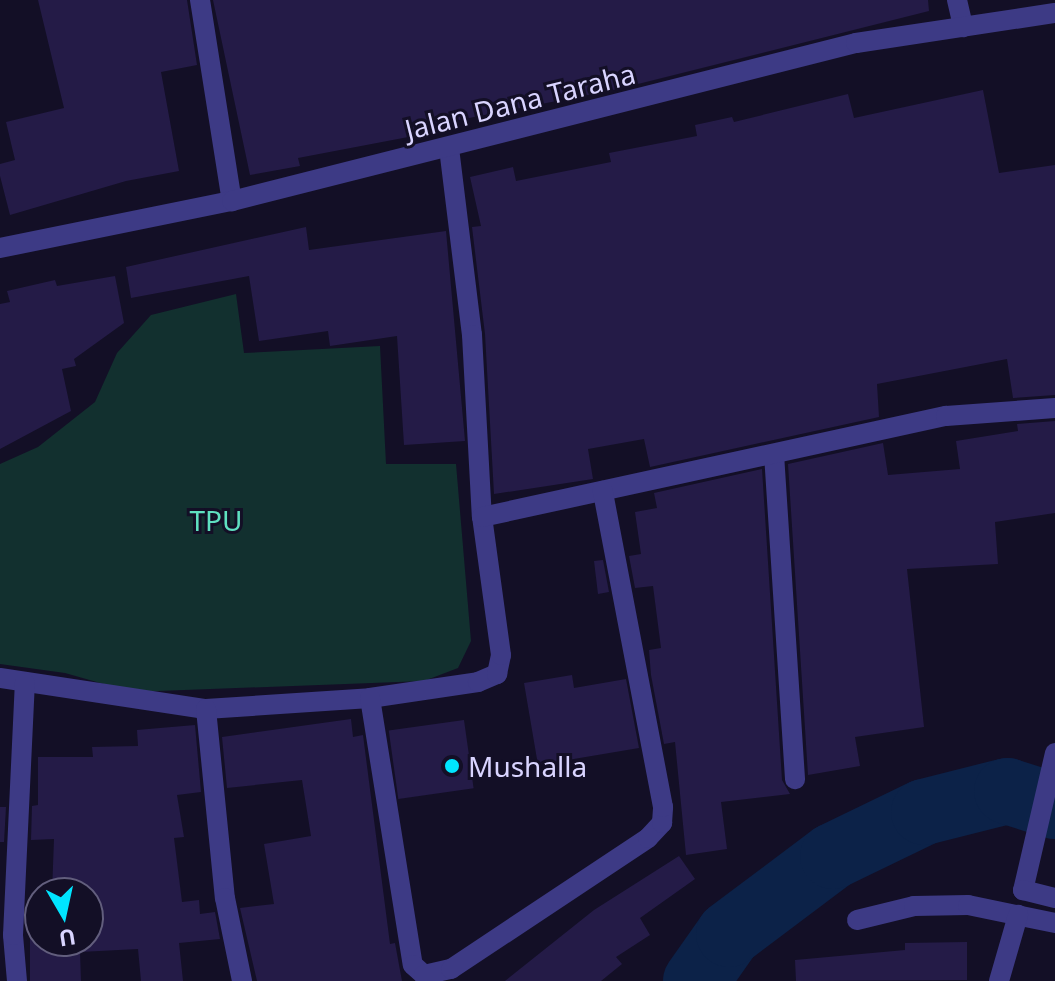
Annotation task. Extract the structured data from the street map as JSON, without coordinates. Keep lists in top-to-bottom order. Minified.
{"streets":{"street":["Jalan Dana Taraha"]},"parks":["TPU"],"places":["Mushalla"],"north":"bottom"}
